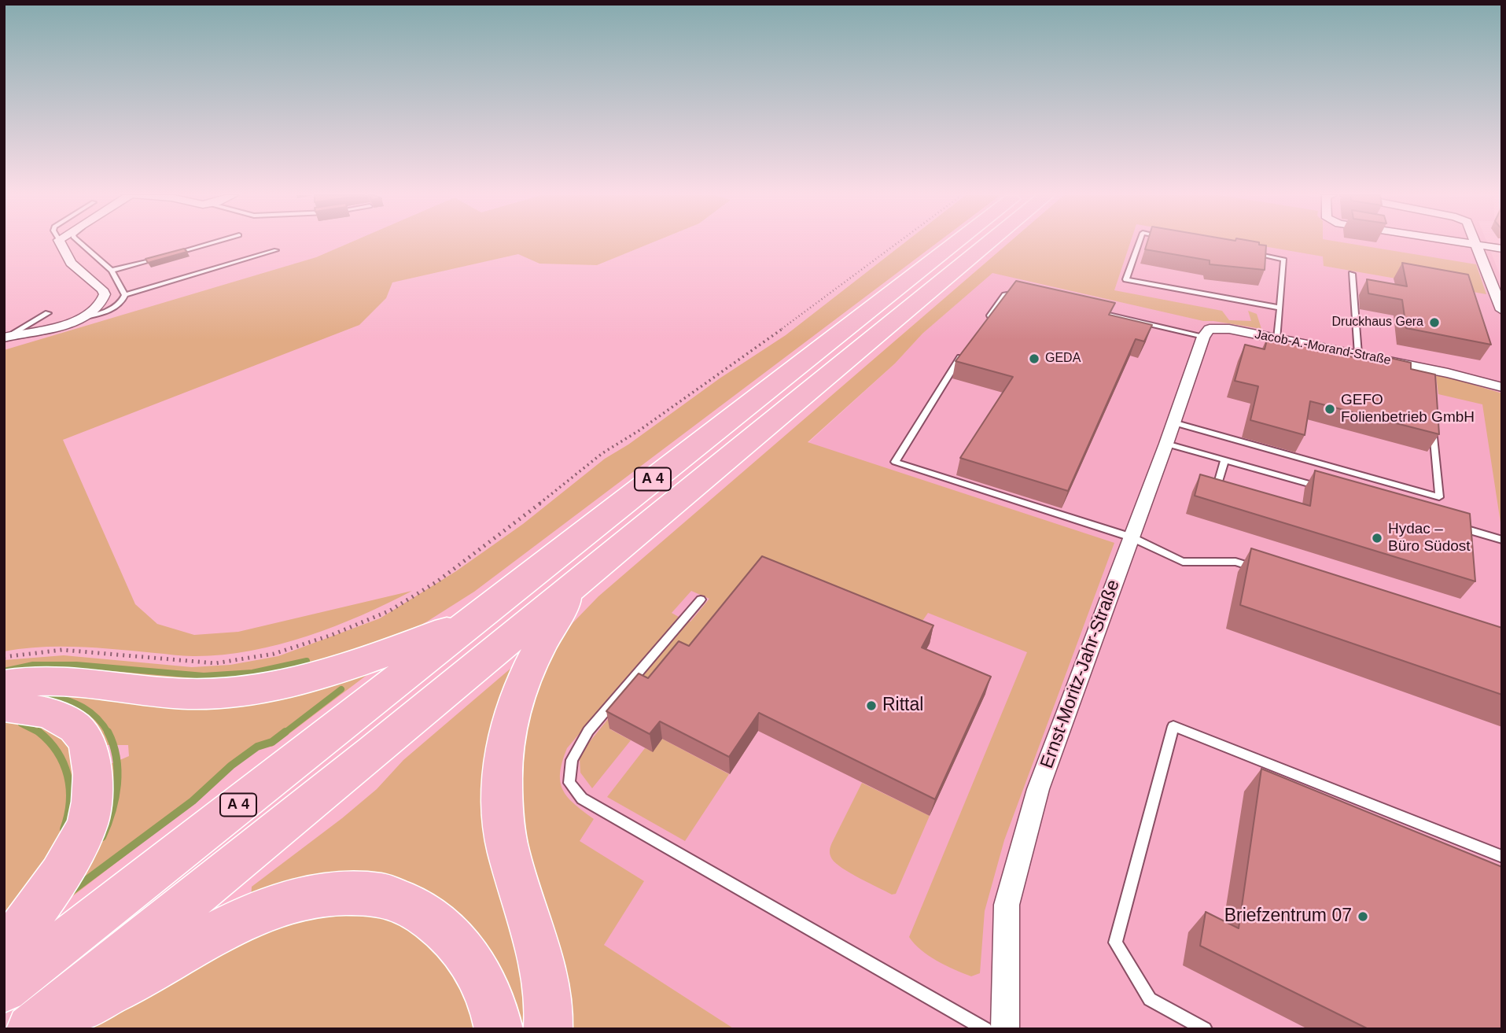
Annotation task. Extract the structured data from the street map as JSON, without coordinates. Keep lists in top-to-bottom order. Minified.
{"streets":{"highway":["A 4"],"street":["Jacob-A.-Morand-Straße","Ernst-Moritz-Jahr-Straße"]},"crossings":[["Jacob-A.-Morand-Straße","Ernst-Moritz-Jahr-Straße"]],"places":["Druckhaus Gera","GEDA","GEFO Folienbetrieb GmbH","Hydac – Büro Südost","Rittal","Briefzentrum 07"]}
